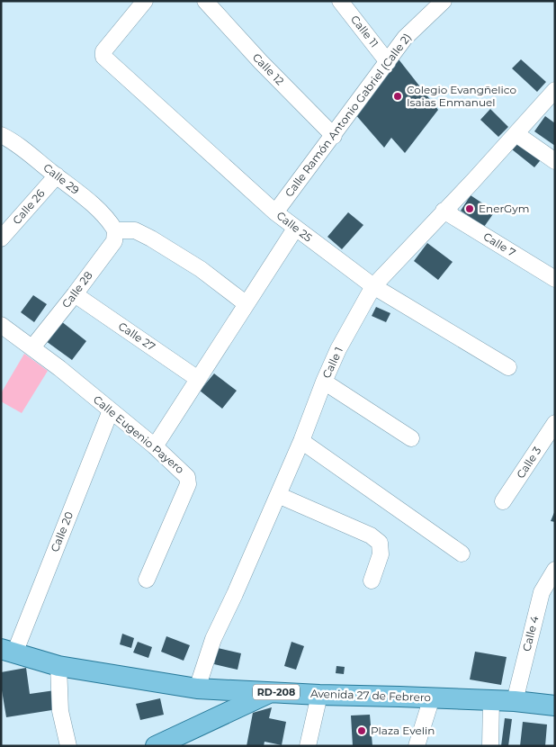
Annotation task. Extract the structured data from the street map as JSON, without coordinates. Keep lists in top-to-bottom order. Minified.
{"streets":{"main road":["RD-208","Avenida 27 de Febrero"],"street":["Calle 11","Calle 12","Calle Ramón Antonio Gabriel (Calle 2)","Calle 29","Calle 26","Calle 25","Calle 7","Calle 28","Calle 27","Calle 1","Calle Eugenio Payero","Calle 3","Calle 20","Calle 4"]},"crossings":[["Calle 11","Calle Ramón Antonio Gabriel (Calle 2)"],["Calle 12","Calle Ramón Antonio Gabriel (Calle 2)"],["Calle Ramón Antonio Gabriel (Calle 2)","Calle 25"],["Calle 29","Calle 26"],["Calle 29","Calle 28"],["Calle 25","Calle 1"],["Calle 7","Calle 1"],["Calle 28","Calle 27"],["Calle 28","Calle Eugenio Payero"],["Calle 1","Avenida 27 de Febrero"],["Calle Eugenio Payero","Calle 20"],["Calle 20","Avenida 27 de Febrero"],["Calle 4","Avenida 27 de Febrero"]],"places":["Colegio Evangñelico Isaias Enmanuel","EnerGym","Plaza Evelin"]}
